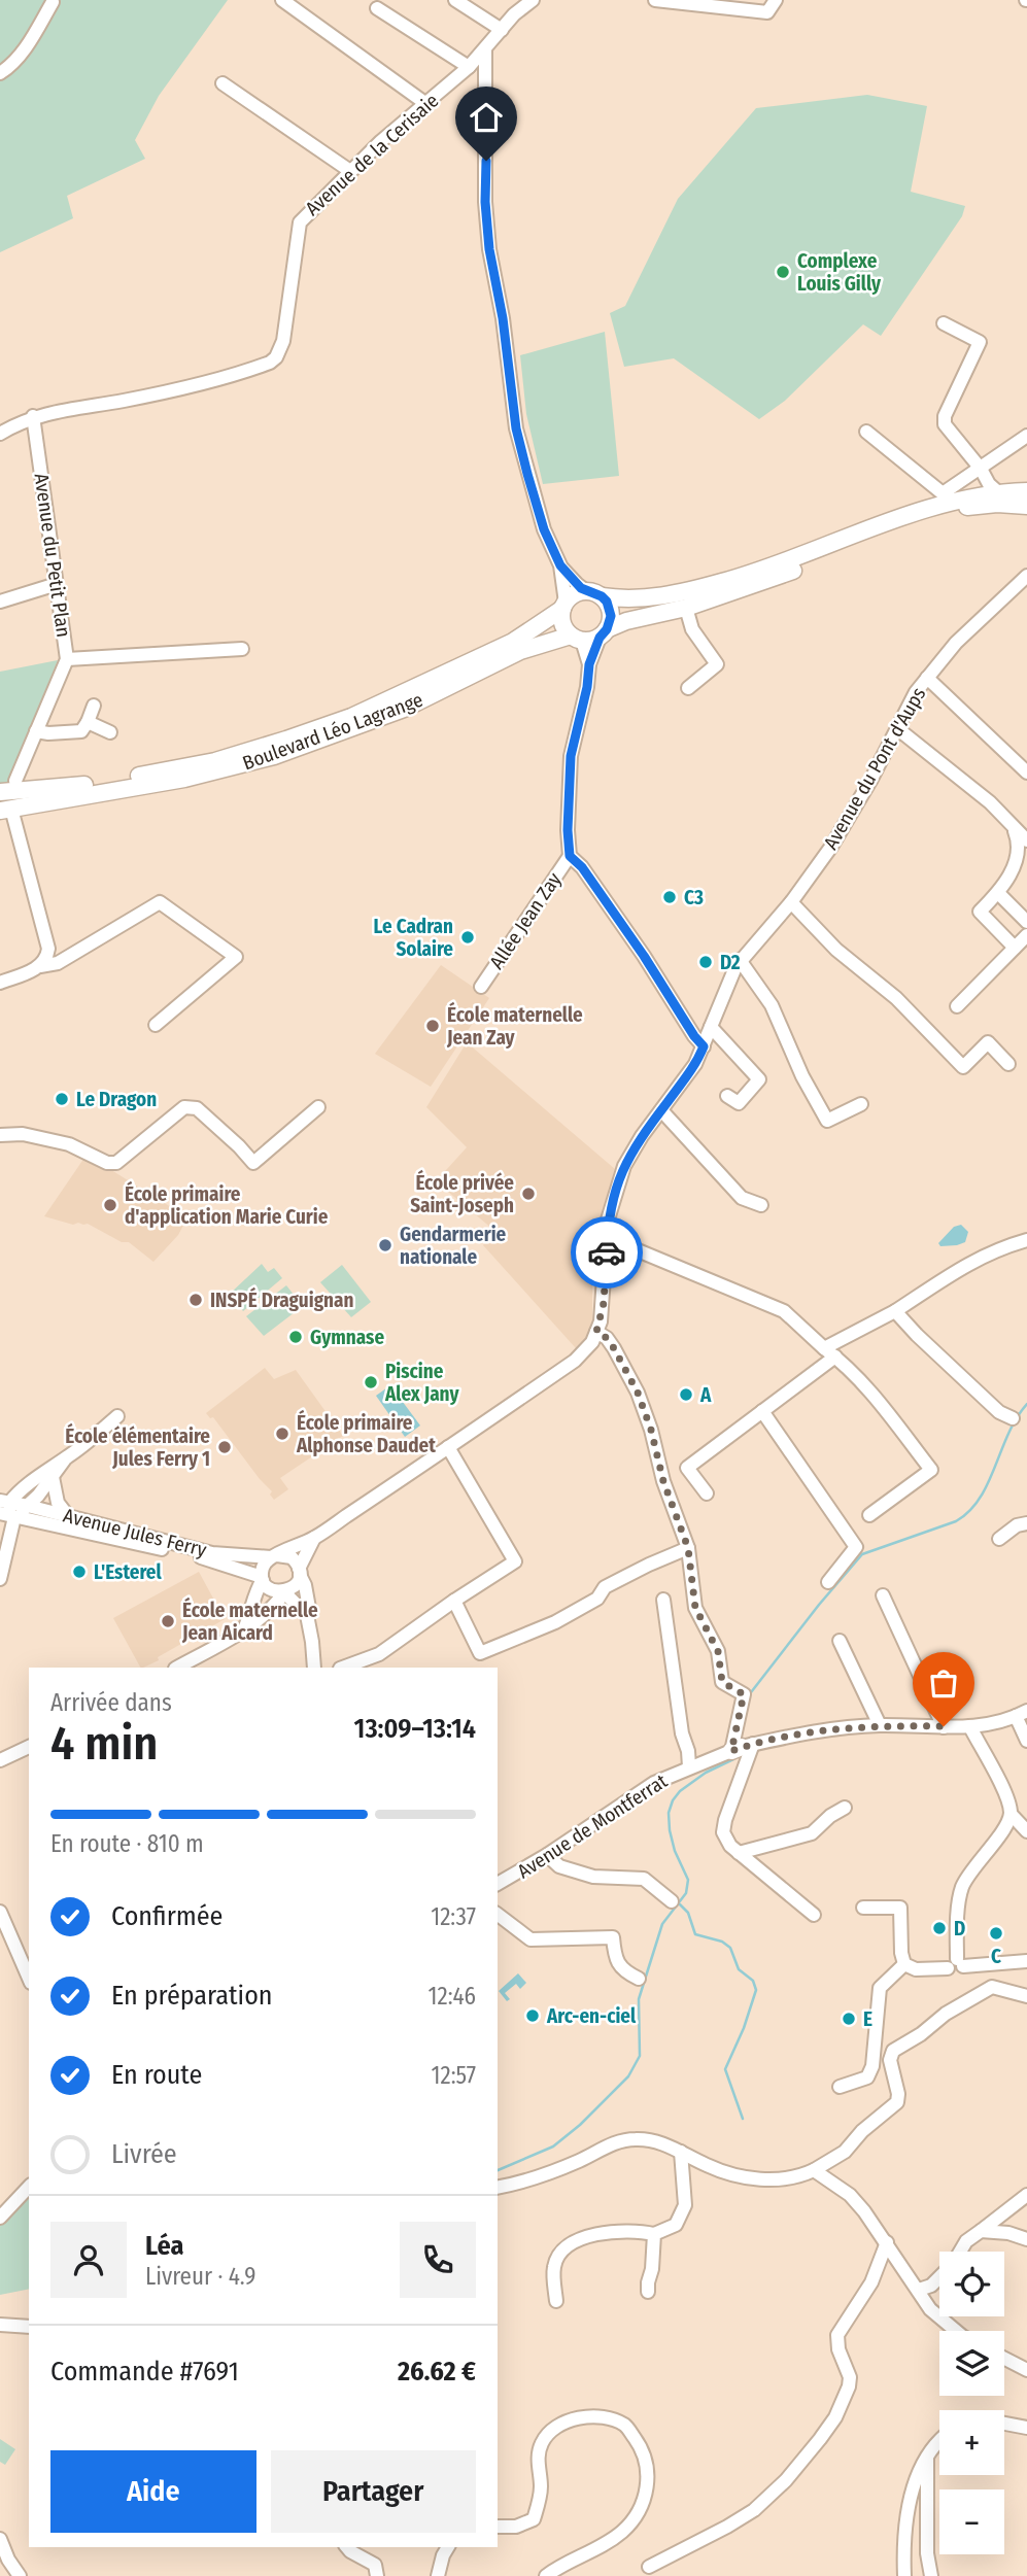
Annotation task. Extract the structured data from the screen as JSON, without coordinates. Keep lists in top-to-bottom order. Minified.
{"streets":{"main road":["Boulevard Léo Lagrange"],"street":["Avenue de la Cerisaie","Avenue du Petit Plan","Avenue du Pont d'Aups","Allée Jean Zay","Avenue Jules Ferry","Avenue de Montferrat"]},"crossings":[["Avenue de la Cerisaie","Avenue du Petit Plan"]],"places":["Complexe Louis Gilly","C3","Le Cadran Solaire","D2","École maternelle Jean Zay","Le Dragon","École privée Saint-Joseph","École primaire d'application Marie Curie","Gendarmerie nationale","INSPÉ Draguignan","Gymnase","Piscine Alex Jany","A","École primaire Alphonse Daudet","École élémentaire Jules Ferry 1","L'Esterel","École maternelle Jean Aicard","D","C","Arc-en-ciel","E"],"page":{"heading":["4 min","Arrivée dans","13:09–13:14"],"panel":["Léa","Livreur · 4.9","Commande #7691","26.62 €"],"bar":"En route · 810 m","list":[["Confirmée","12:37"],["En préparation","12:46"],["En route","12:57"],"Livrée"],"map_buttons":["+","−"],"buttons":["Aide","Partager"]}}
